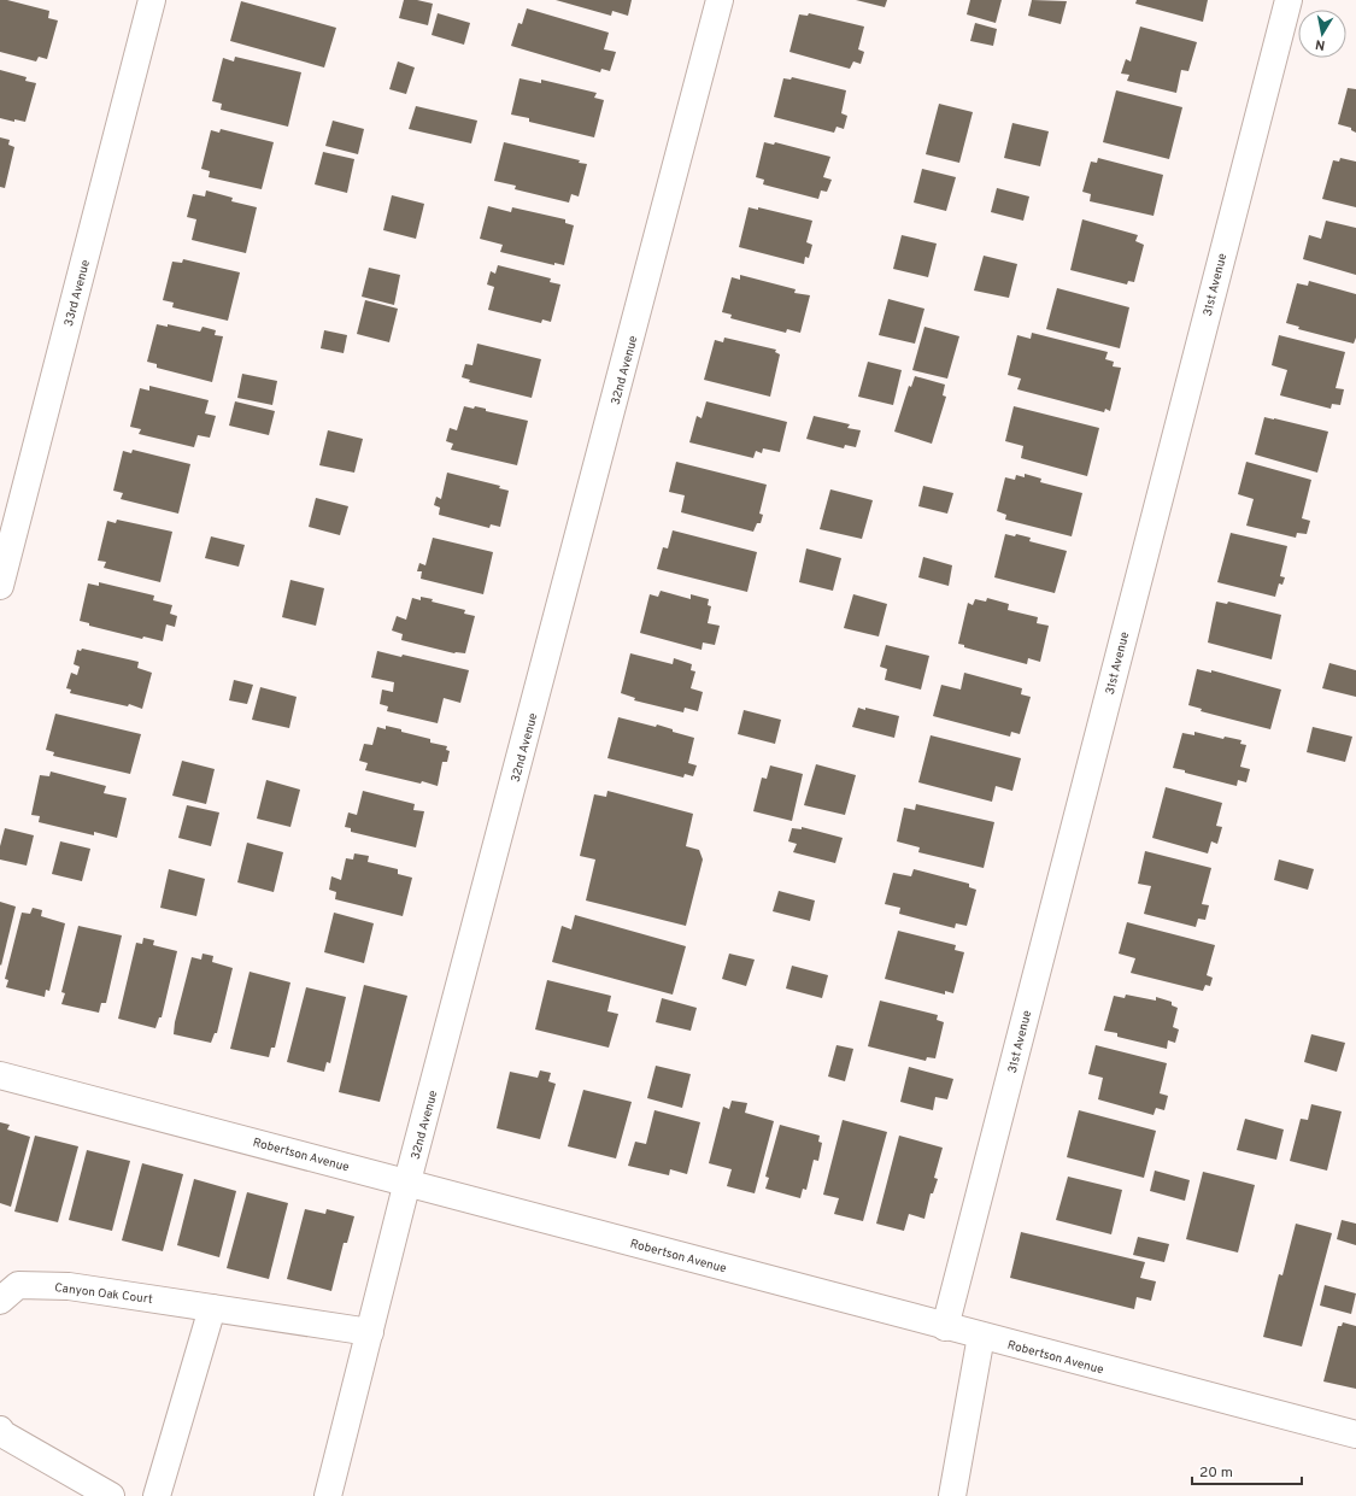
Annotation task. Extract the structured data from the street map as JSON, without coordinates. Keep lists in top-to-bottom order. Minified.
{"streets":{"street":["31st Avenue","33rd Avenue","32nd Avenue","Robertson Avenue","Canyon Oak Court"]},"crossings":[["31st Avenue","Robertson Avenue"],["32nd Avenue","Robertson Avenue"],["32nd Avenue","Canyon Oak Court"]],"scale_bar":"20 m","north":"bottom"}
